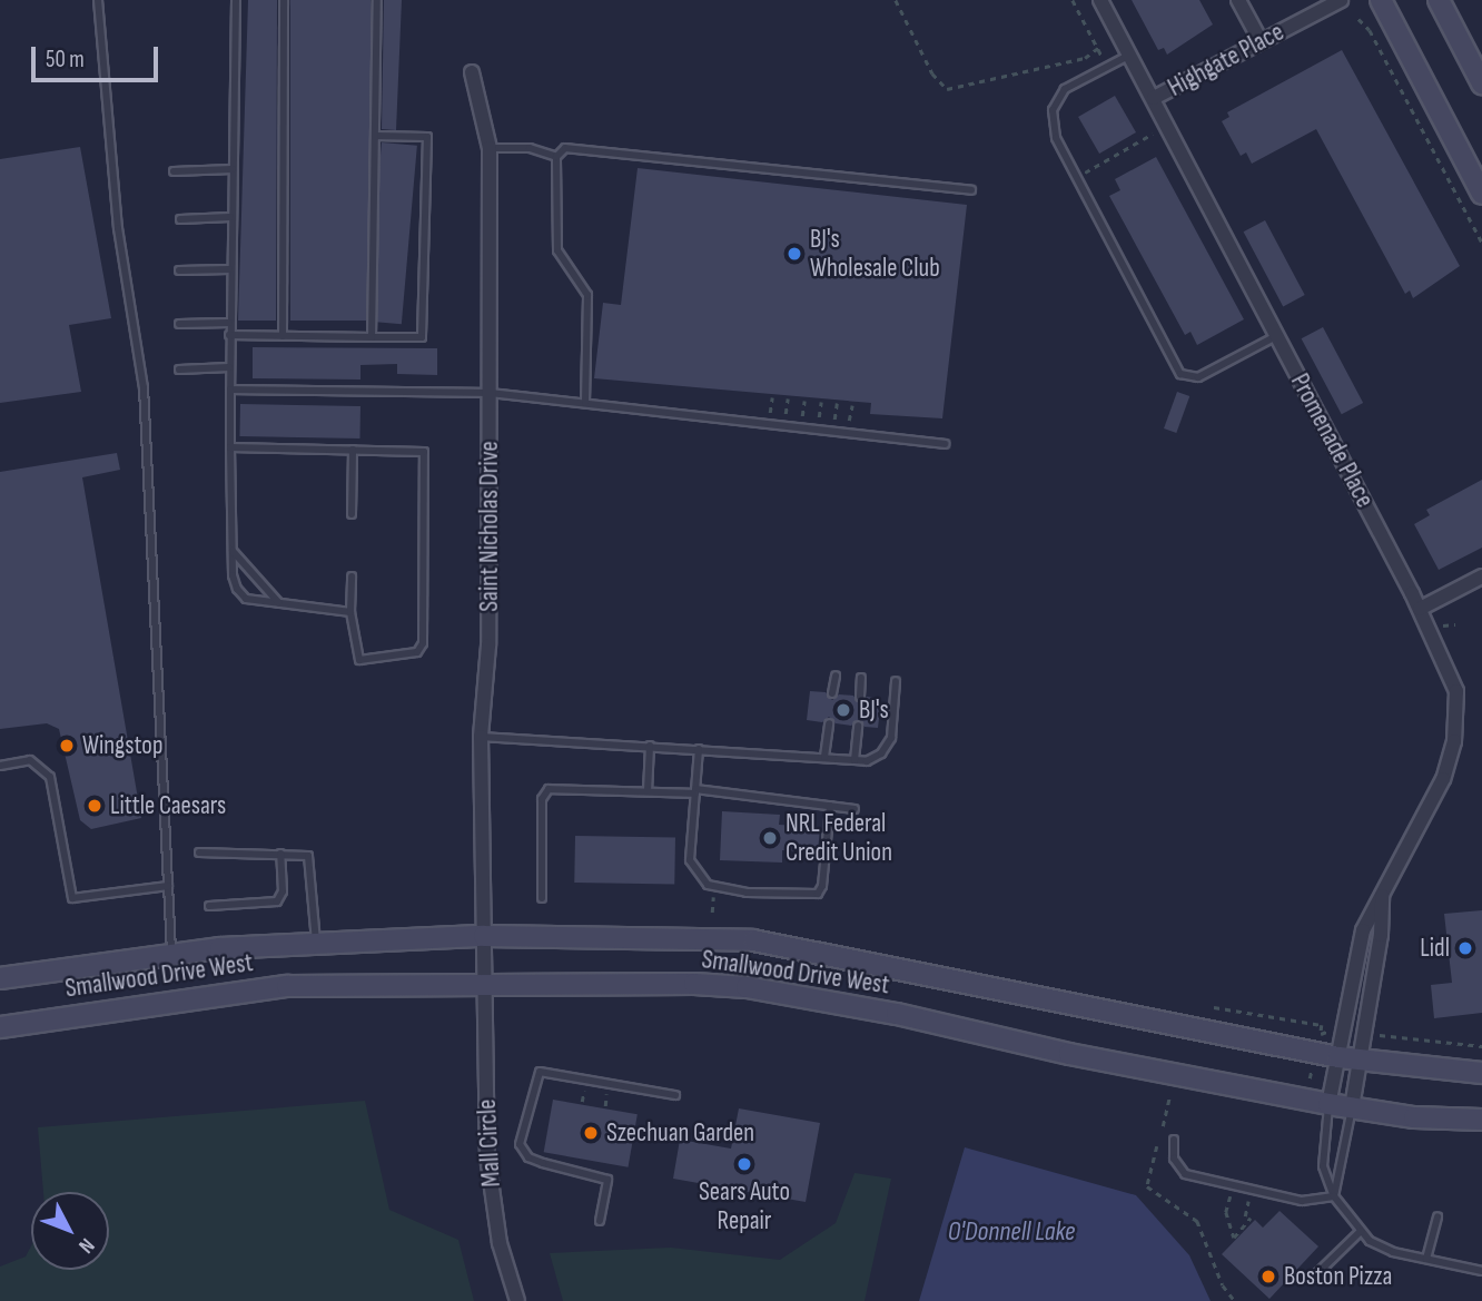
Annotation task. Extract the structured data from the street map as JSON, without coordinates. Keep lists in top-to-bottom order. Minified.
{"streets":{"main road":["Smallwood Drive West"],"street":["Highgate Place","Promenade Place","Saint Nicholas Drive","Mall Circle"]},"crossings":[["Highgate Place","Promenade Place"],["Promenade Place","Smallwood Drive West"],["Saint Nicholas Drive","Smallwood Drive West"],["Saint Nicholas Drive","Mall Circle"],["Smallwood Drive West","Mall Circle"]],"water":["O'Donnell Lake"],"places":["BJ's Wholesale Club","BJ's","Wingstop","Little Caesars","NRL Federal Credit Union","Lidl","Szechuan Garden","Sears Auto Repair","Boston Pizza"],"scale_bar":"50 m","north":"bottom right"}
